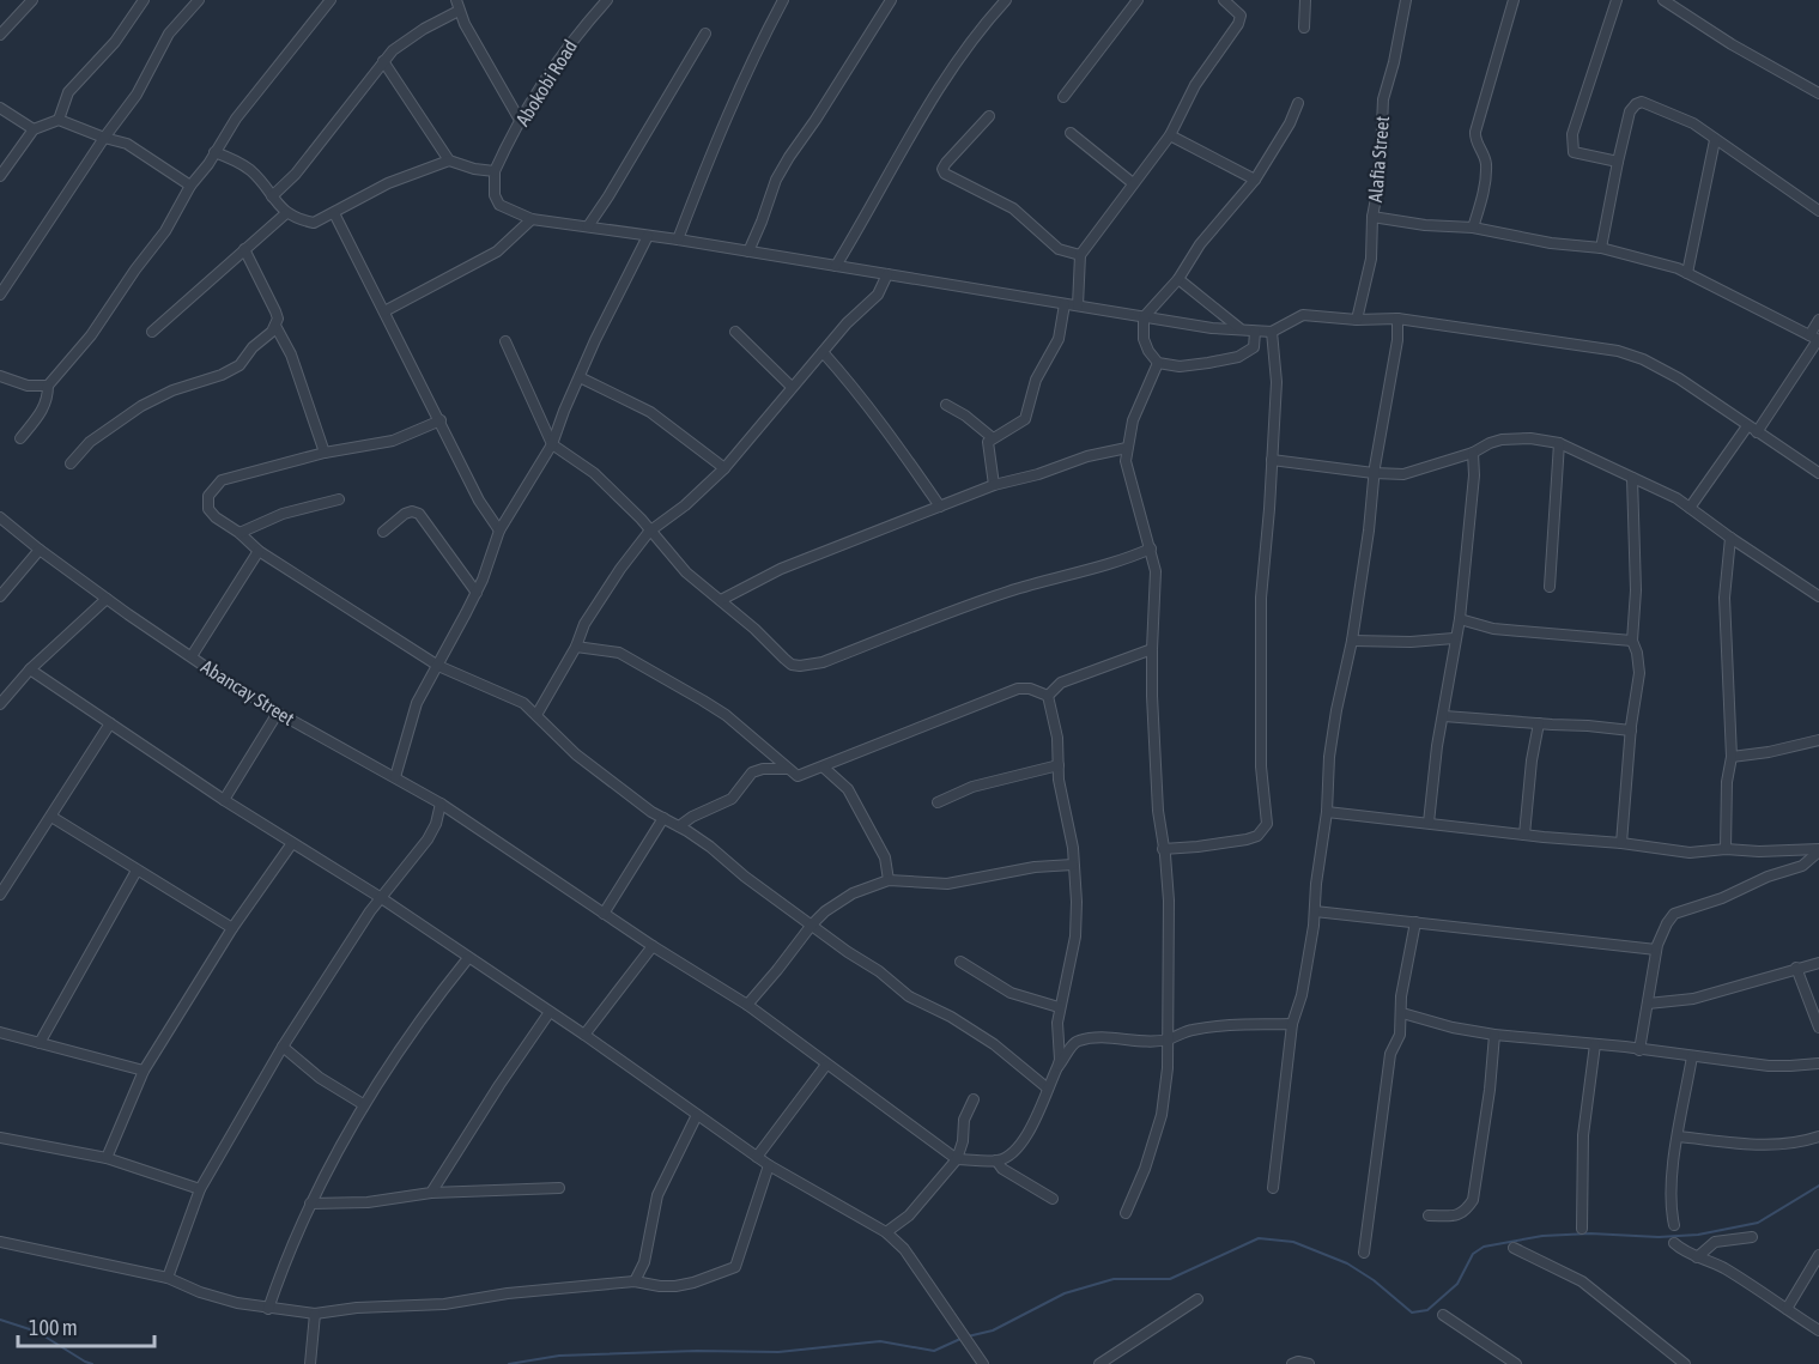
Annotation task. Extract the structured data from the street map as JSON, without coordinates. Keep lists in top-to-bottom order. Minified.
{"streets":{"street":["Abokobi Road","Alafia Street","Abancay Street"]},"scale_bar":"100 m"}
